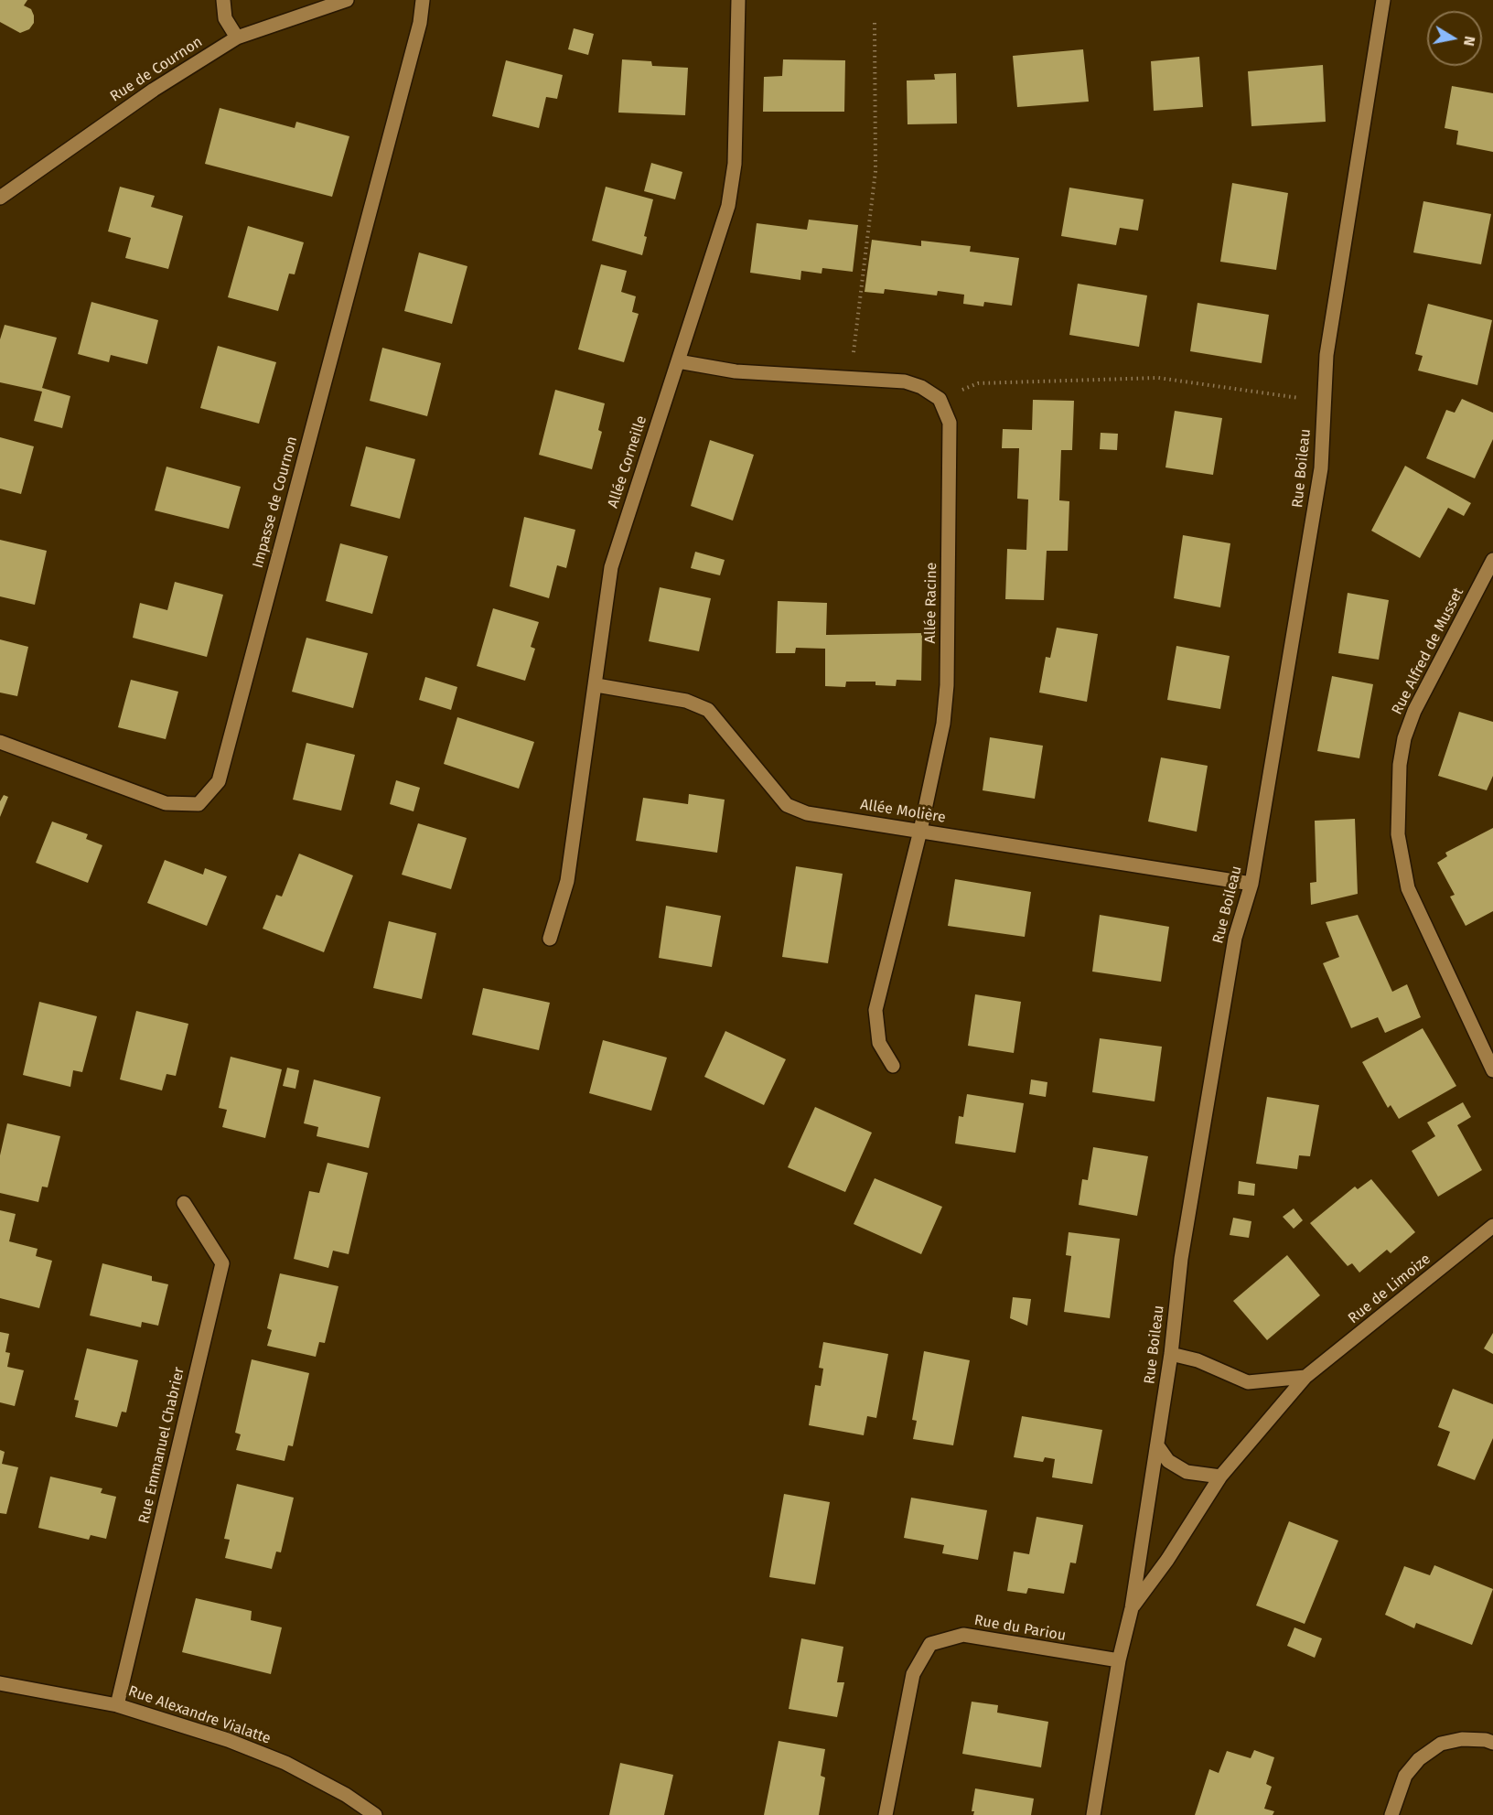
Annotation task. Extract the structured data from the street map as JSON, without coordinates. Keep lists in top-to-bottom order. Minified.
{"streets":{"street":["Rue de Cournon","Allée Corneille","Rue Boileau","Impasse de Cournon","Allée Racine","Rue Alfred de Musset","Allée Molière","Rue de Limoize","Rue Emmanuel Chabrier","Rue du Pariou","Rue Alexandre Vialatte"]},"crossings":[["Allée Corneille","Allée Molière"],["Rue Boileau","Allée Molière"],["Rue Boileau","Rue de Limoize"],["Rue Boileau","Rue du Pariou"],["Allée Racine","Allée Molière"],["Rue Emmanuel Chabrier","Rue Alexandre Vialatte"]],"north":"right"}
